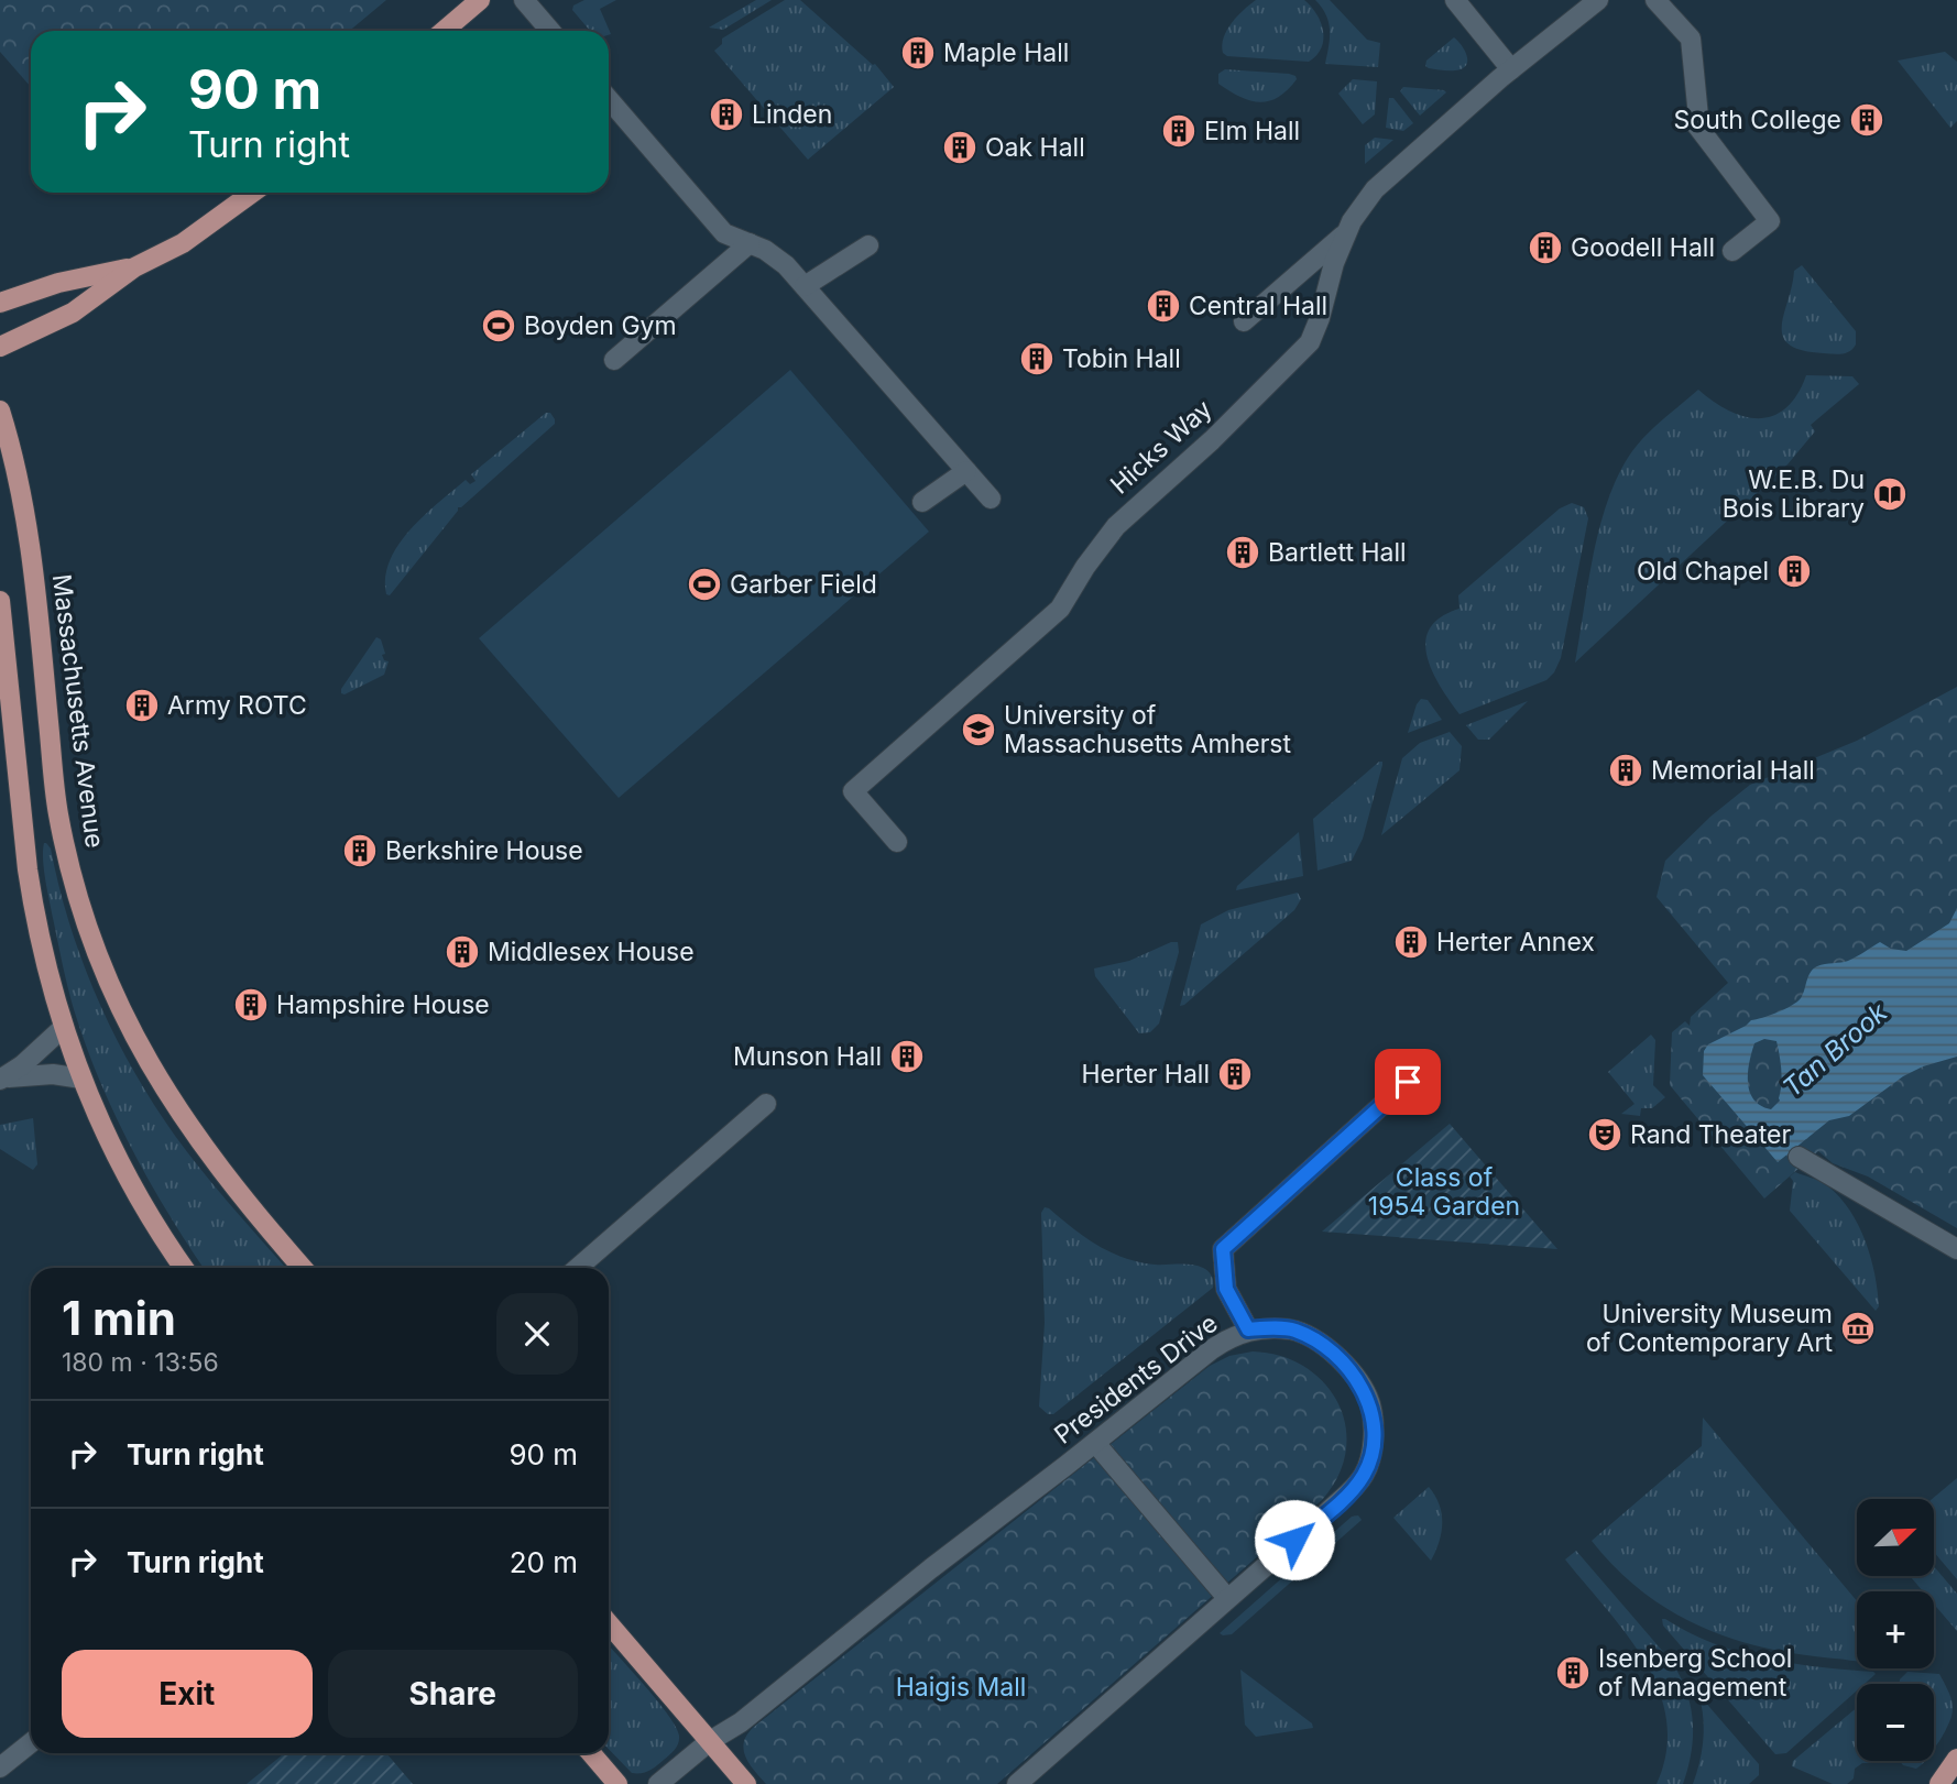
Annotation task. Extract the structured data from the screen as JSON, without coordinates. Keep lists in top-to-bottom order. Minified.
{"streets":{"main road":["Massachusetts Avenue"],"street":["Hicks Way","Presidents Drive"]},"water":["Tan Brook"],"parks":["Class of 1954 Garden","Haigis Mall"],"places":{"building":["Maple Hall","Linden","South College","Elm Hall","Oak Hall","Goodell Hall","Central Hall","Tobin Hall","Bartlett Hall","Old Chapel","Army ROTC","Memorial Hall","Berkshire House","Herter Annex","Middlesex House","Hampshire House","Munson Hall","Herter Hall","Isenberg School of Management"],"sports":["Boyden Gym","Garber Field"],"library":["W.E.B. Du Bois Library"],"school or university":["University of Massachusetts Amherst"],"theatre":["Rand Theater"],"museum":["University Museum of Contemporary Art"]},"north":"top right","page":{"turn":["90 m","Turn right"],"heading":["1 min","180 m · 13:56"],"list":[{"name":"Turn right","value":"90 m"},{"name":"Turn right","value":"20 m"}],"map_buttons":["+","−"],"buttons":["Exit","Share"]}}
